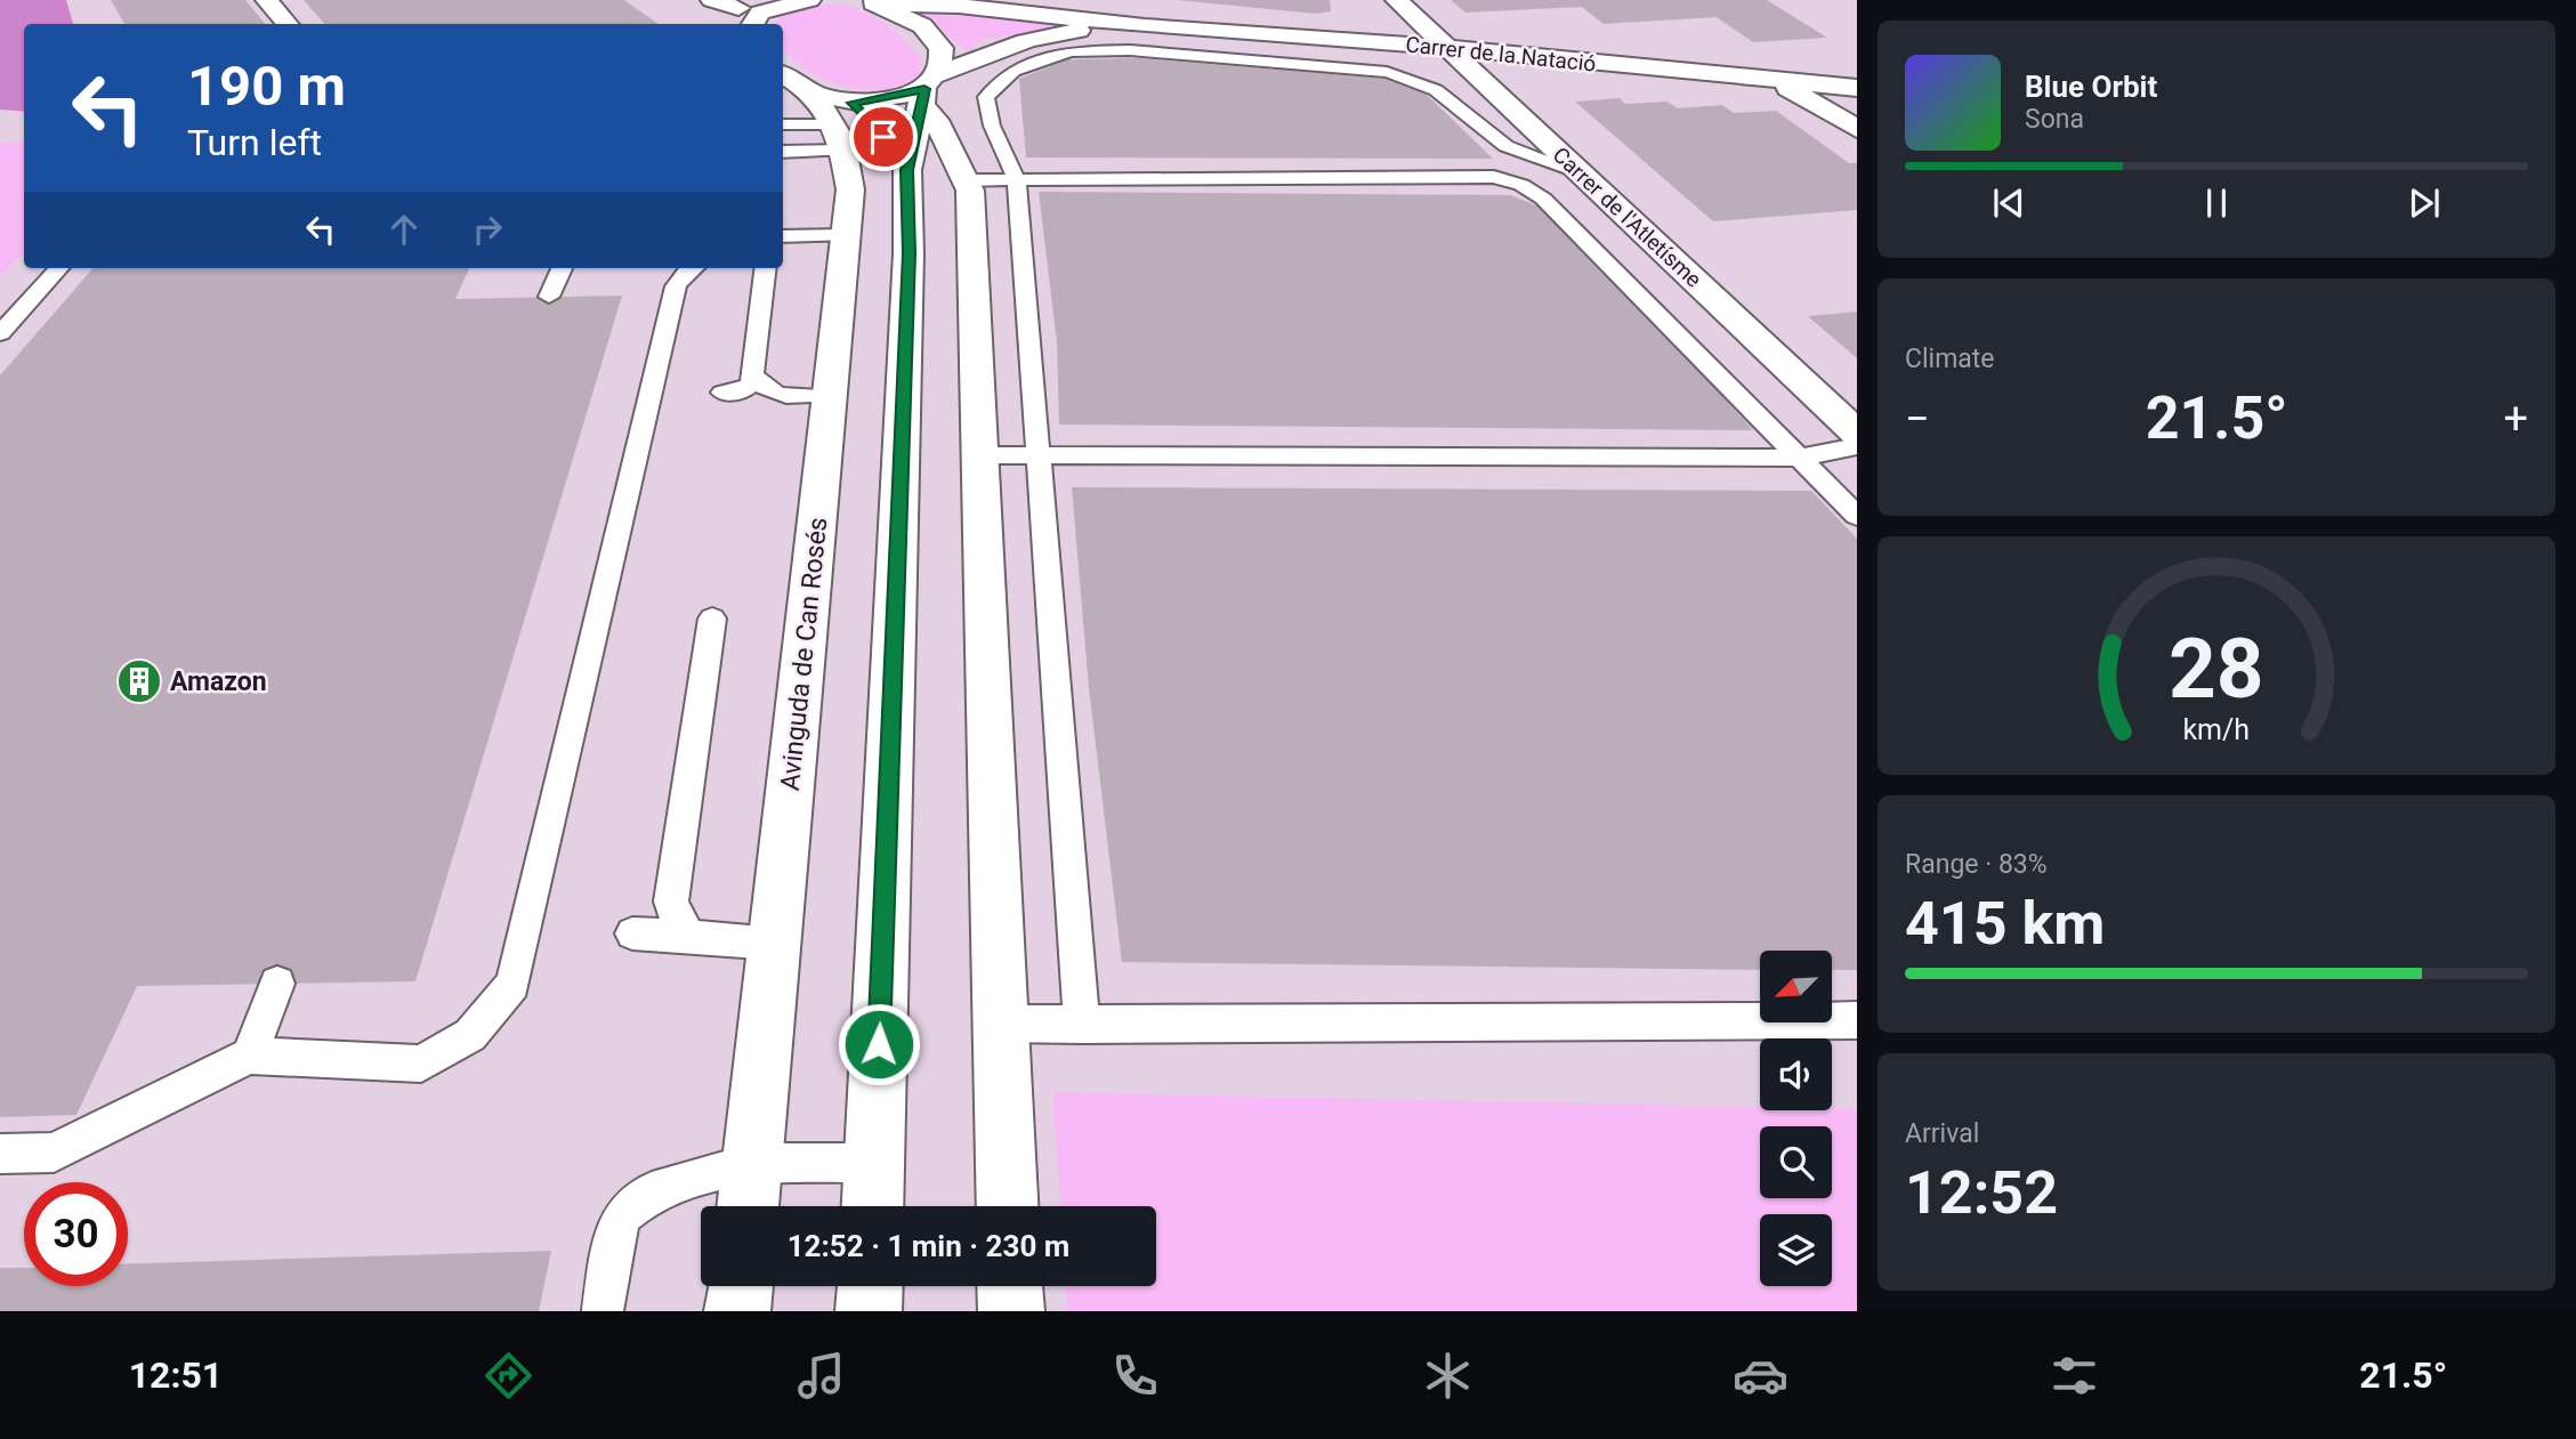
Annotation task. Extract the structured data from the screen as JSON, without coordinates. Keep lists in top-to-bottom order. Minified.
{"streets":{"street":["Carrer de la Natació","Carrer de l'Atletísme","Avinguda de Can Rosés"]},"crossings":[["Carrer de la Natació","Carrer de l'Atletísme"],["Carrer de la Natació","Avinguda de Can Rosés"]],"places":{"building":["Amazon"]},"north":"bottom left","page":{"turn":["190 m","Turn left"],"song":["Blue Orbit","Sona"],"tile":["Climate",["Range · 83%","415 km"],["Arrival","12:52"]],"heat":["−","21.5°","+"],"limit":"30","trip":"12:52 · 1 min · 230 m","tabs":["12:51","21.5°"],"gauge":["28","km/h"]}}
